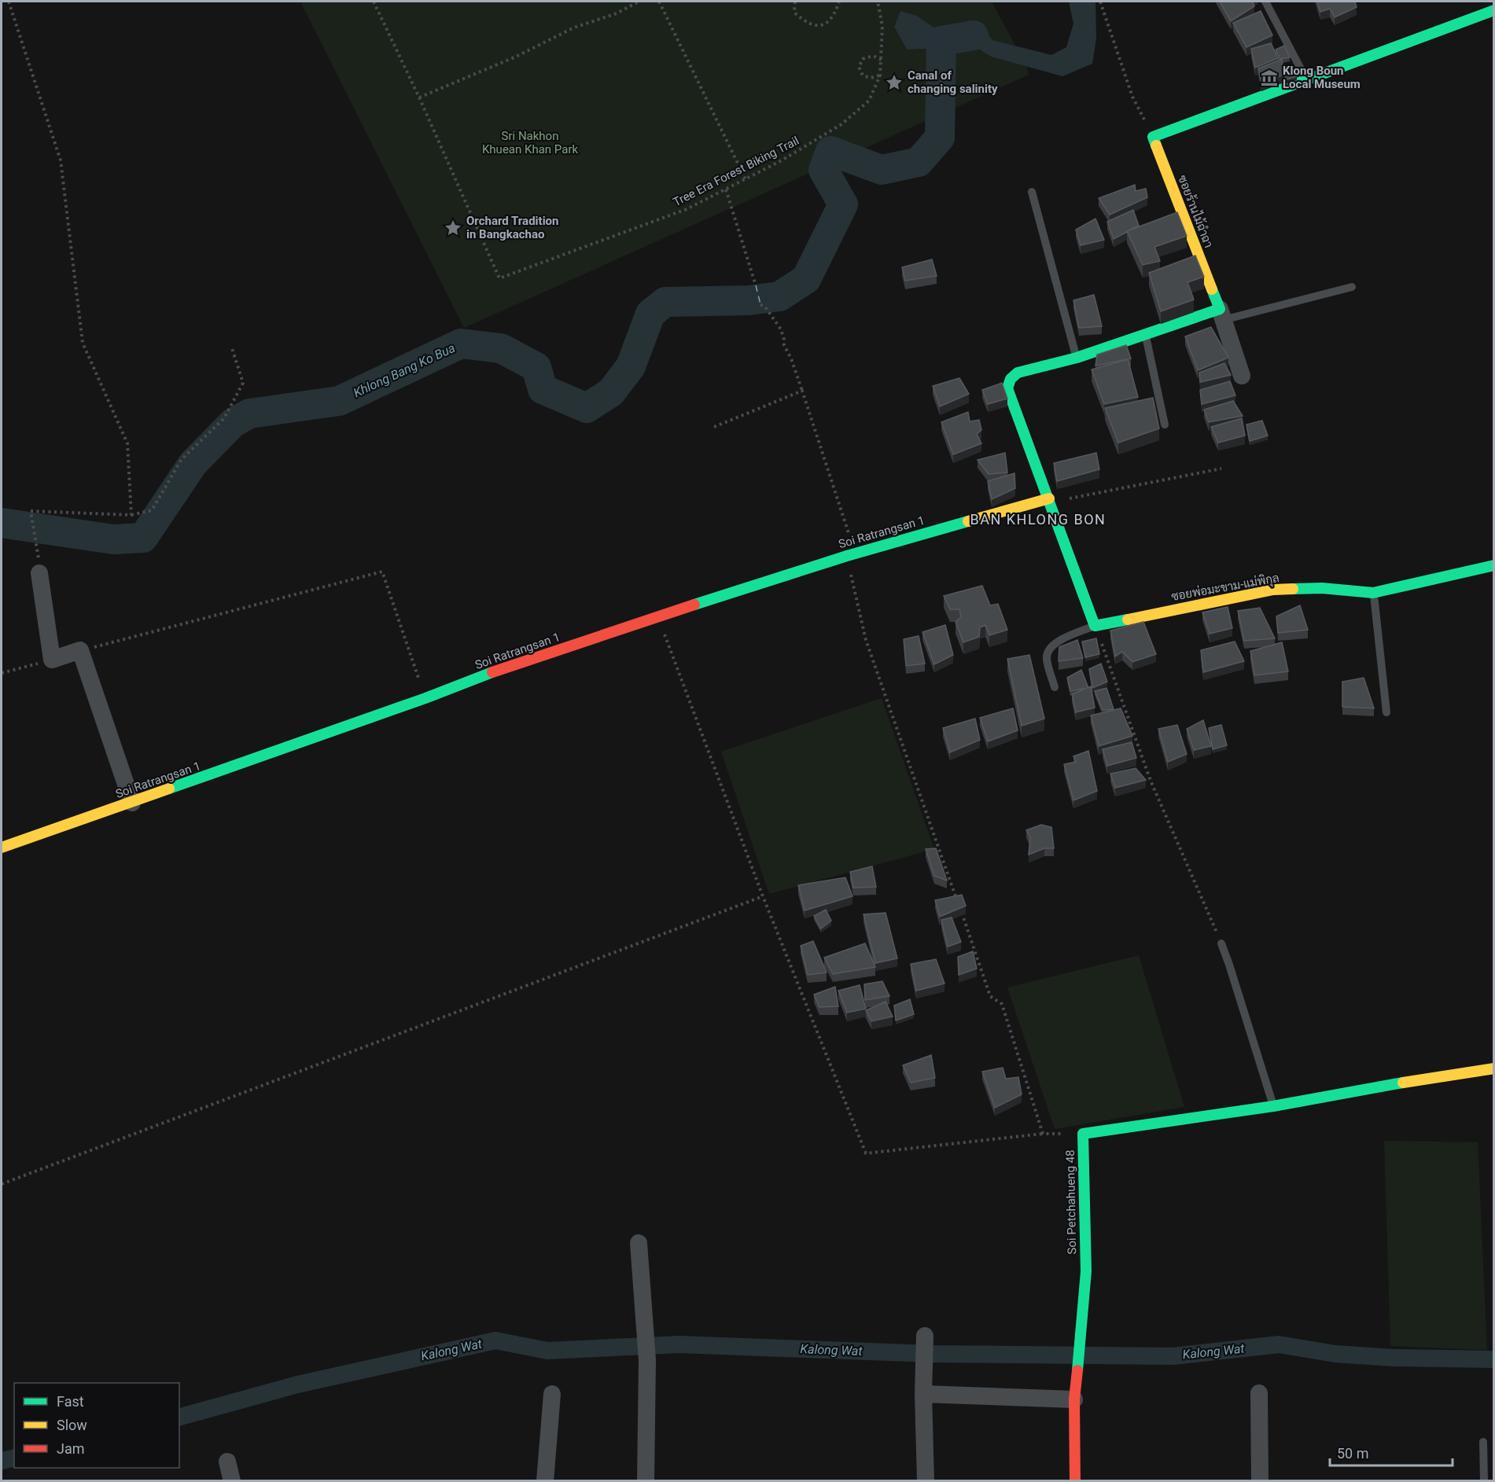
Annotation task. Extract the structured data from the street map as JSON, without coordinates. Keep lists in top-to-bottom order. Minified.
{"streets":{"street":["ซอยร้านไม้ฉำฉา","Soi Ratrangsan 1","ซอยพ่อมะขาม-แม่พิกุล","Soi Petchahueng 48"],"path":["Tree Era Forest Biking Trail"]},"districts":["BAN KHLONG BON"],"water":["Khlong Bang Ko Bua","Kalong Wat"],"parks":["Sri Nakhon Khuean Khan Park"],"places":{"museum":["Klong Boun Local Museum"],"place":["Canal of changing salinity","Orchard Tradition in Bangkachao"]},"legend":["Fast","Slow","Jam"],"scale_bar":"50 m"}
